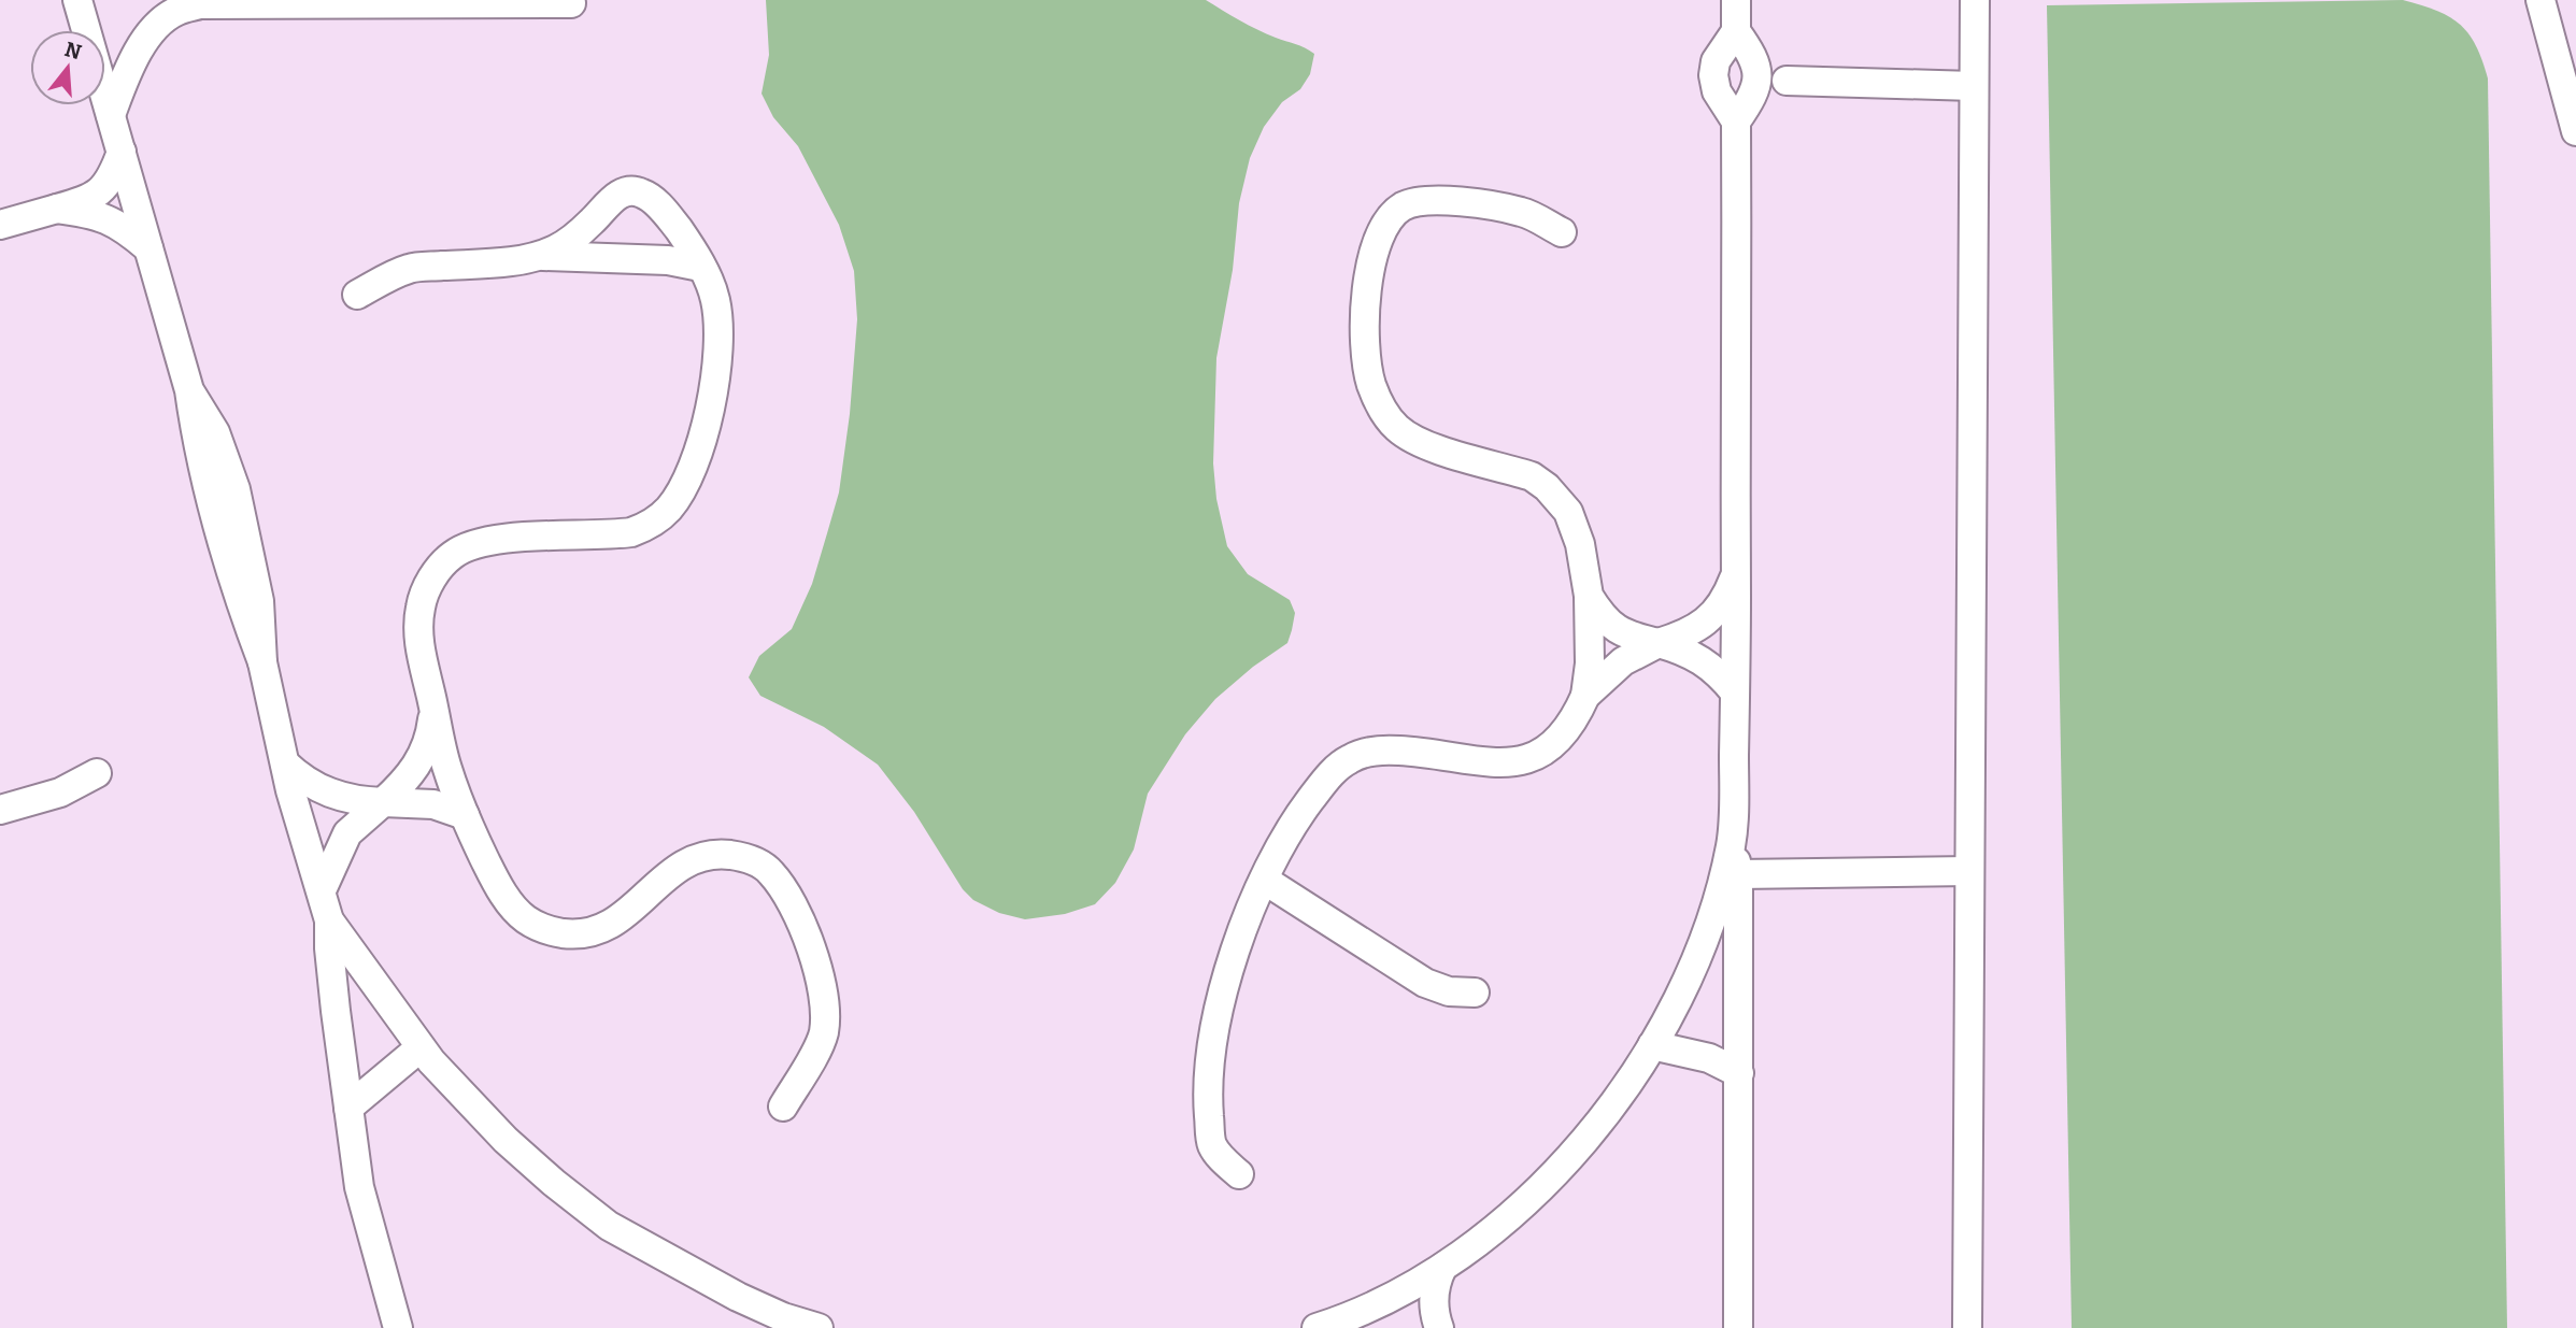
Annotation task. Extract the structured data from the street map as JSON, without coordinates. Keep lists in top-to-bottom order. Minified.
{"north":"top"}
